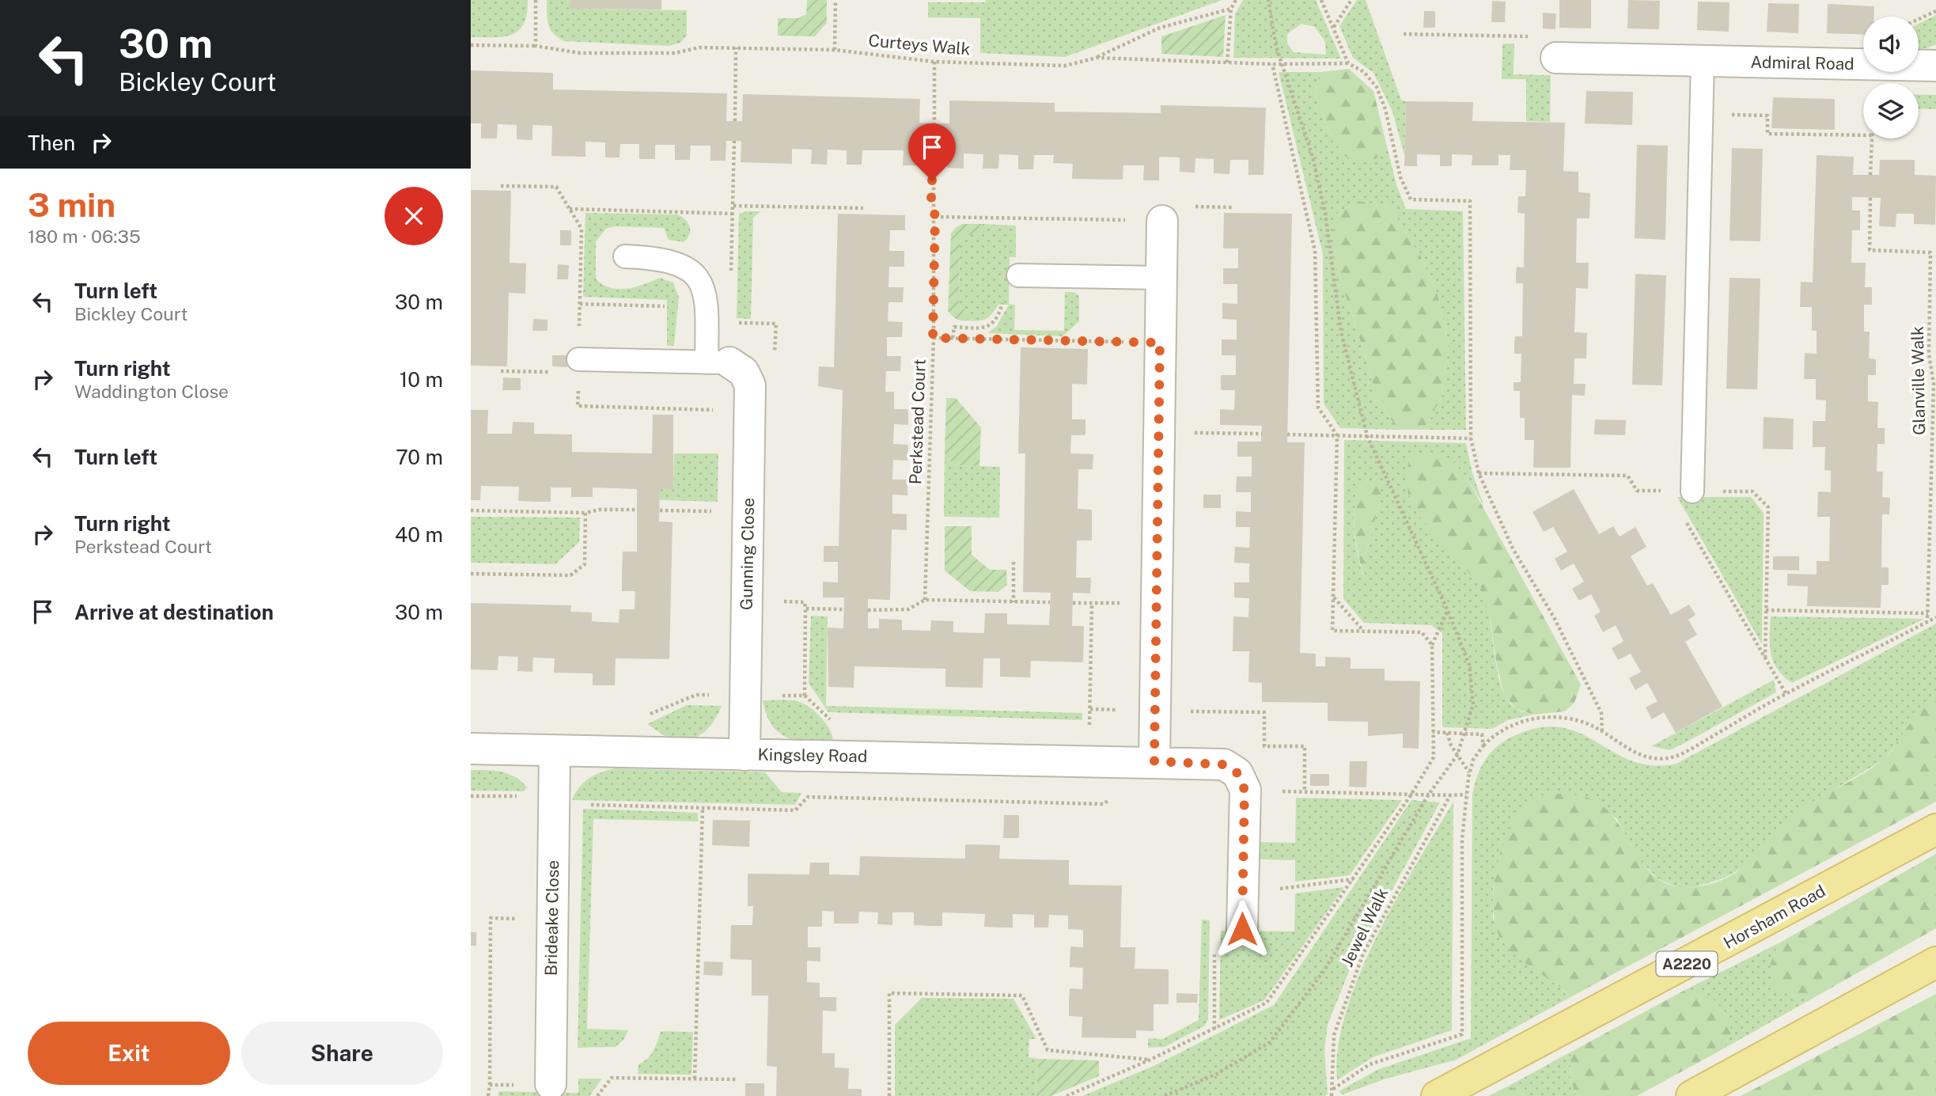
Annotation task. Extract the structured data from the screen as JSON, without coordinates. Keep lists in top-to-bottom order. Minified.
{"streets":{"main road":["Horsham Road","A2220"],"street":["Admiral Road","Gunning Close","Kingsley Road","Brideake Close"],"path":["Curteys Walk","Glanville Walk","Perkstead Court","Jewel Walk"]},"crossings":[["Gunning Close","Kingsley Road"],["Kingsley Road","Brideake Close"]],"page":{"turn":["30 m","Bickley Court"],"then":"Then","heading":["3 min","180 m · 06:35"],"list":[{"name":"Turn left","note":"Bickley Court","value":"30 m"},{"name":"Turn right","note":"Waddington Close","value":"10 m"},{"name":"Turn left","value":"70 m"},{"name":"Turn right","note":"Perkstead Court","value":"40 m"},{"name":"Arrive at destination","value":"30 m"}],"buttons":["Exit","Share"]}}
